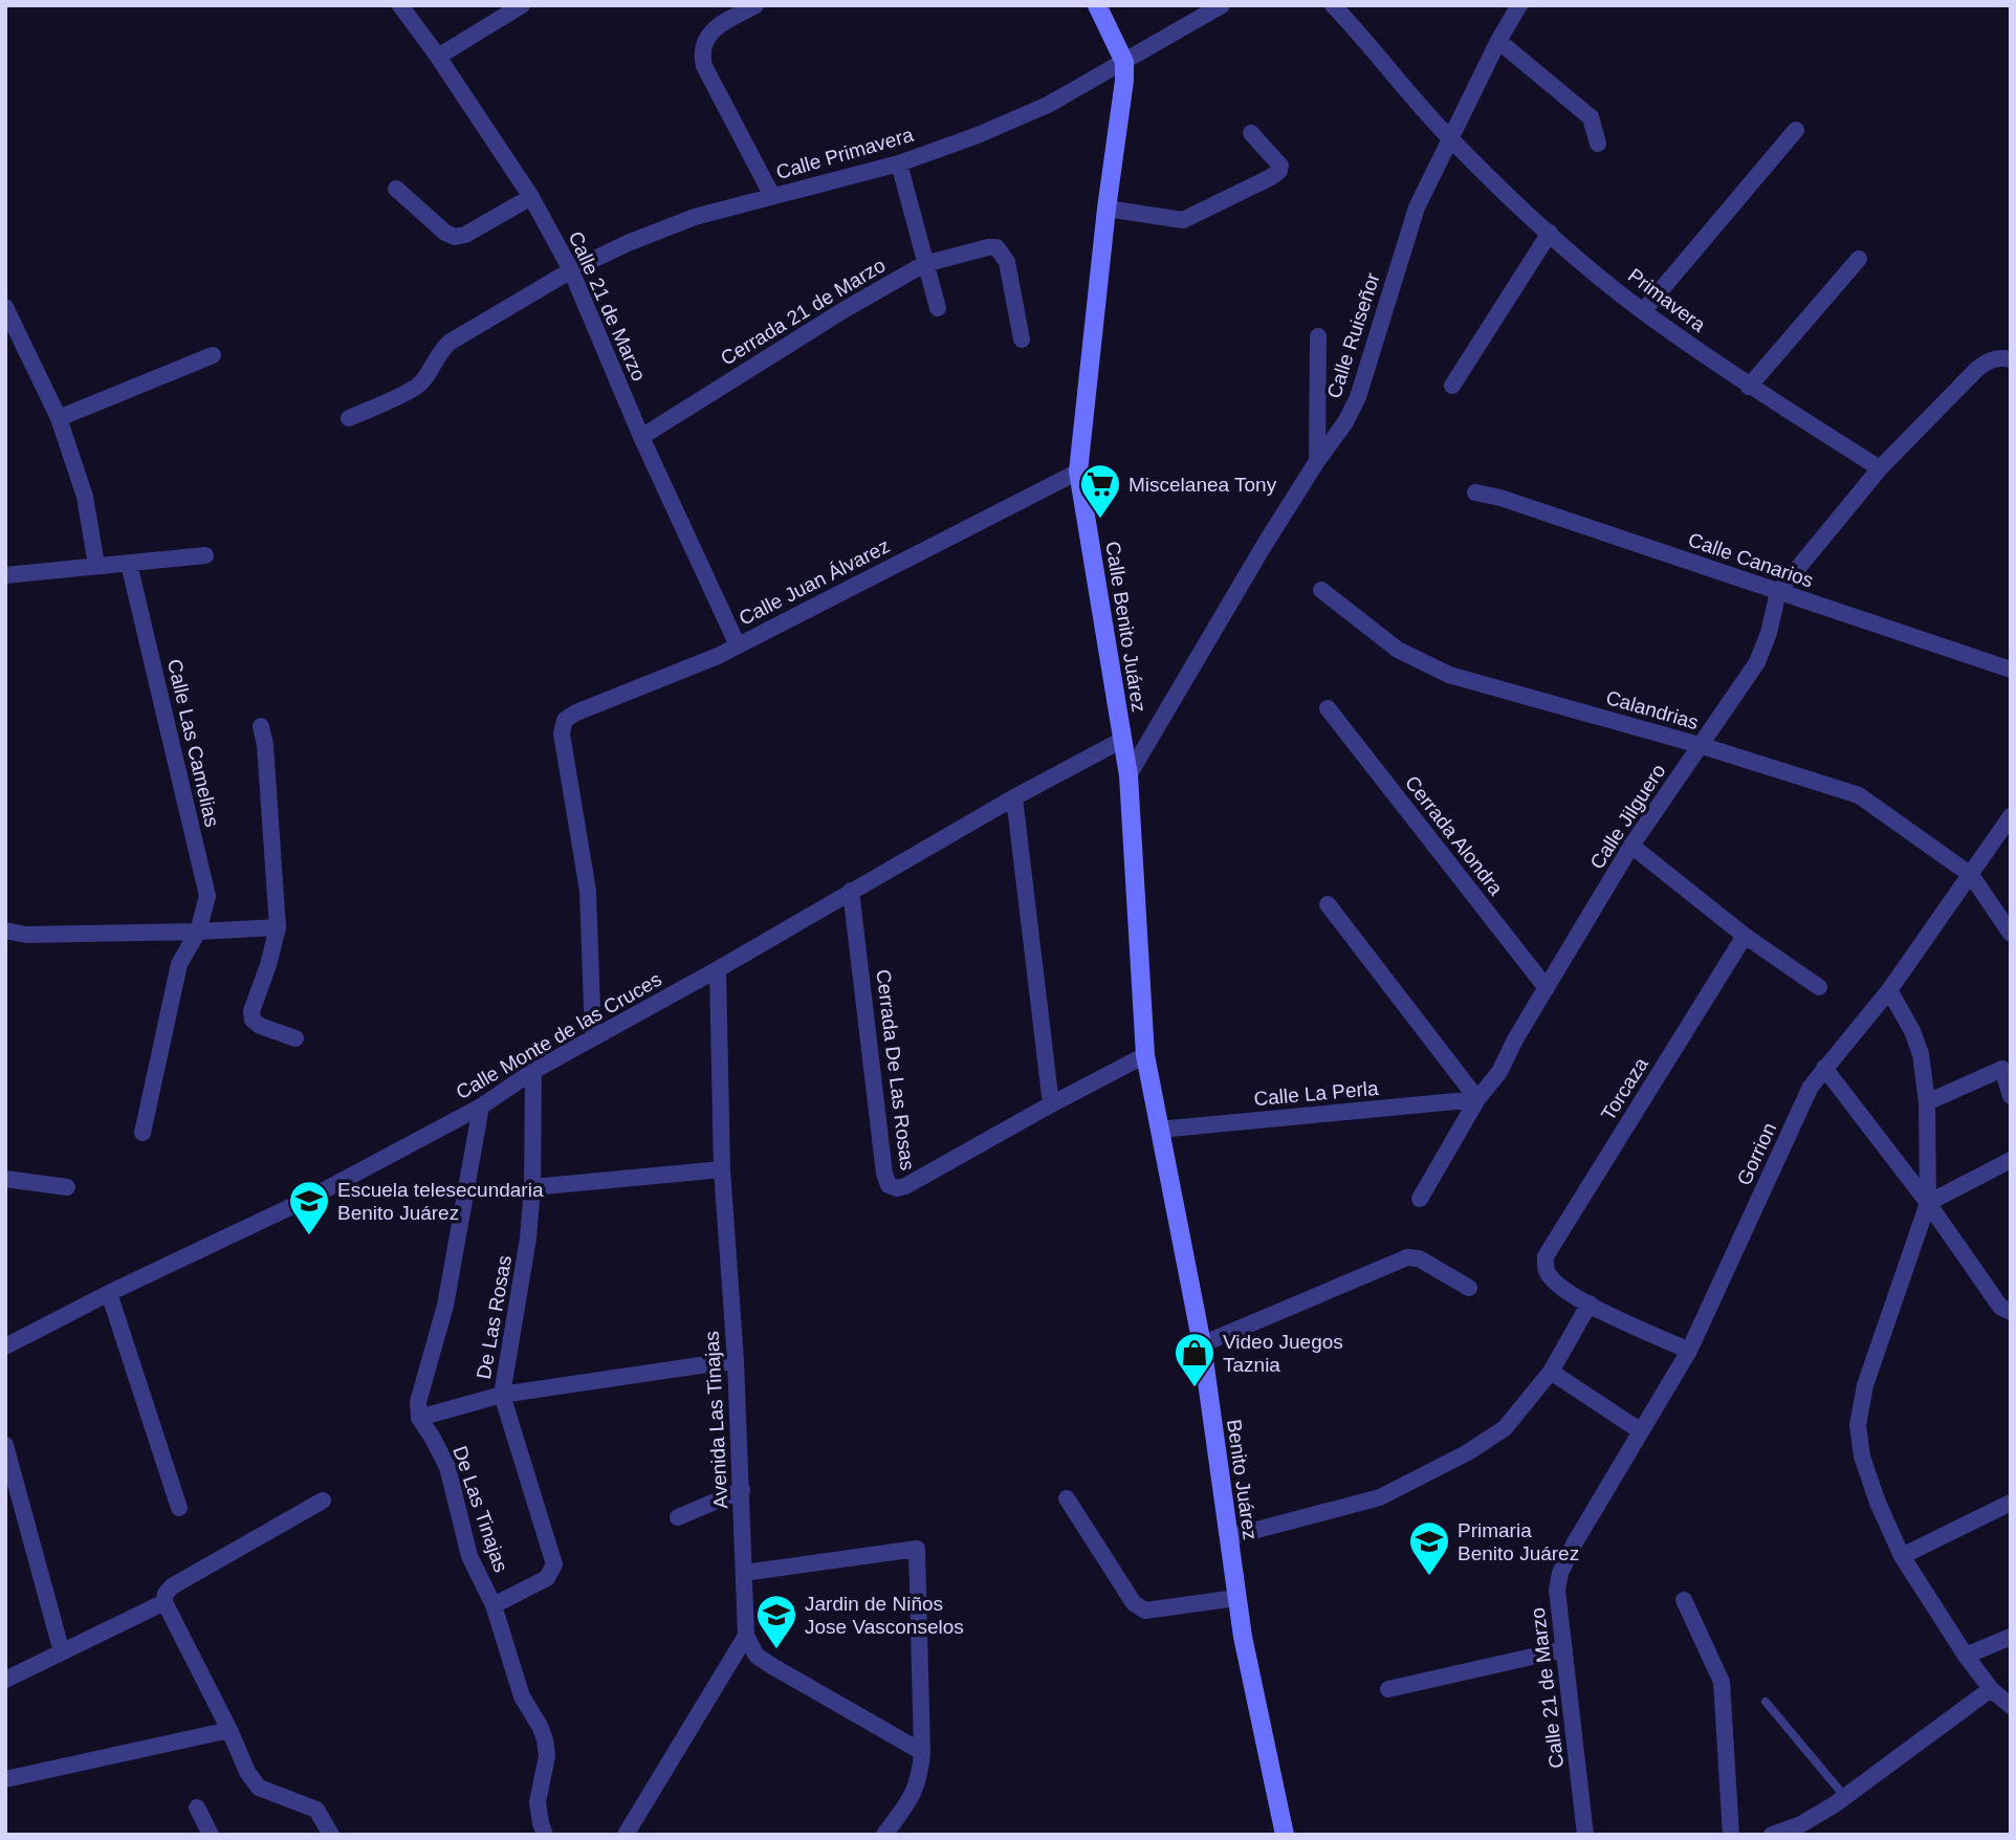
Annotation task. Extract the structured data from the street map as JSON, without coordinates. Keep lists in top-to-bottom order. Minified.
{"streets":{"street":["Calle Primavera","Primavera","Calle 21 de Marzo","Cerrada 21 de Marzo","Calle Ruiseñor","Calle Canarios","Calle Juan Álvarez","Calle Benito Juárez","Calandrias","Calle Las Camelias","Calle Jilguero","Cerrada Alondra","Calle Monte de las Cruces","Cerrada De Las Rosas","Torcaza","Calle La Perla","Gorrion","De Las Rosas","Avenida Las Tinajas","Benito Juárez","De Las Tinajas"]},"crossings":[["Calle Primavera","Calle 21 de Marzo"],["Calle Primavera","Calle Benito Juárez"],["Primavera","Calle Ruiseñor"],["Primavera","Calle Jilguero"],["Calle 21 de Marzo","Cerrada 21 de Marzo"],["Calle 21 de Marzo","Calle Juan Álvarez"],["Calle 21 de Marzo","Gorrion"],["Calle Ruiseñor","Calle Benito Juárez"],["Calle Canarios","Calle Jilguero"],["Calle Juan Álvarez","Calle Benito Juárez"],["Calle Juan Álvarez","Calle Monte de las Cruces"],["Calle Benito Juárez","Calle Monte de las Cruces"],["Calle Benito Juárez","Cerrada De Las Rosas"],["Calle Benito Juárez","Calle La Perla"],["Calle Benito Juárez","Benito Juárez"],["Calandrias","Calle Jilguero"],["Calandrias","Gorrion"],["Calle Jilguero","Cerrada Alondra"],["Calle Jilguero","Calle La Perla"],["Calle Monte de las Cruces","Cerrada De Las Rosas"],["Calle Monte de las Cruces","De Las Rosas"],["Calle Monte de las Cruces","Avenida Las Tinajas"],["Calle La Perla","Benito Juárez"]],"places":{"supermarket":["Miscelanea Tony"],"school or university":["Escuela telesecundaria Benito Juárez","Primaria Benito Juárez","Jardin de Niños Jose Vasconselos"],"shop":["Video Juegos Taznia"]}}
